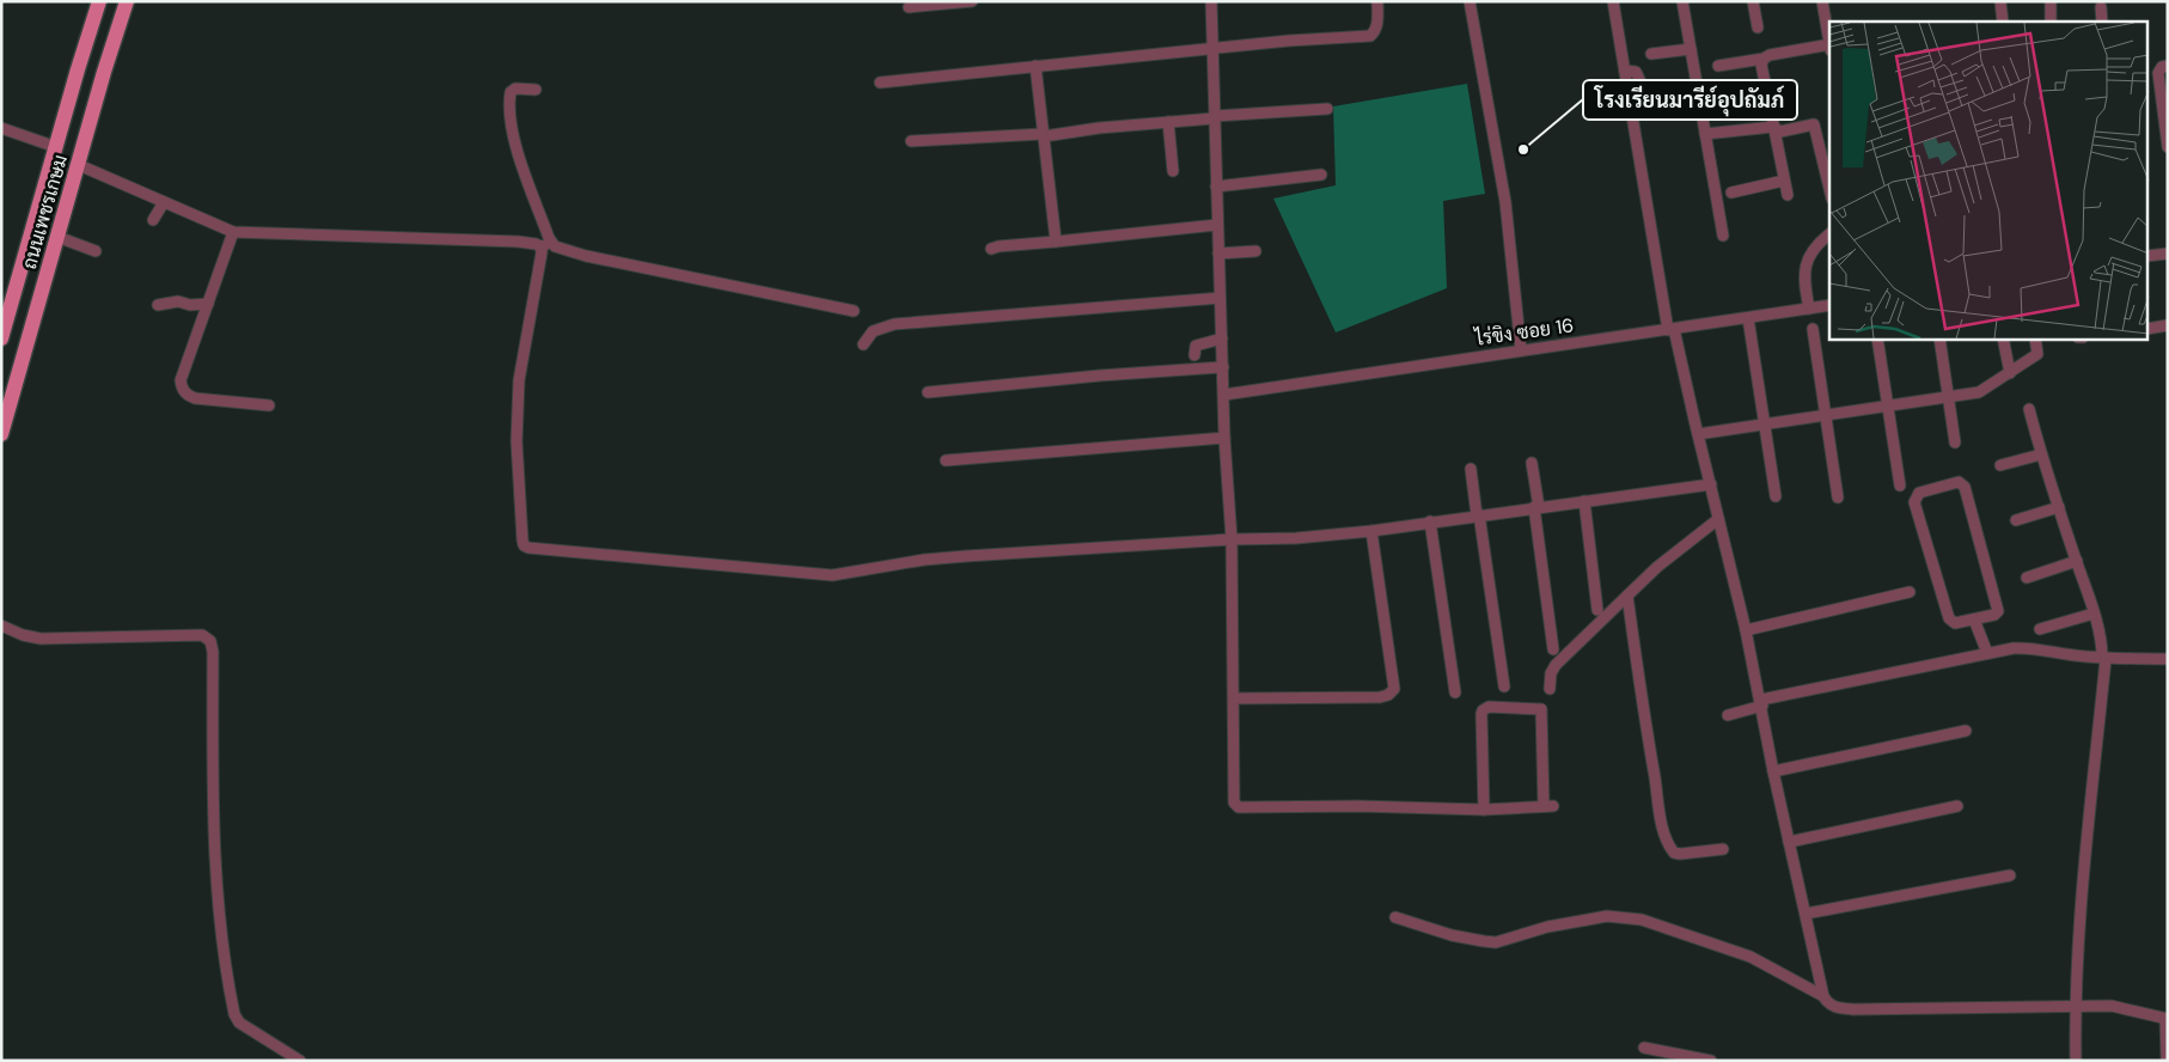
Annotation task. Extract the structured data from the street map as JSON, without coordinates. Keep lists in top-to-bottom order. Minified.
{"streets":{"main road":["ถนนเพชรเกษม"],"street":["ไร่ขิง ซอย 16"]},"places":["โรงเรียนมารีย์อุปถัมภ์"]}
